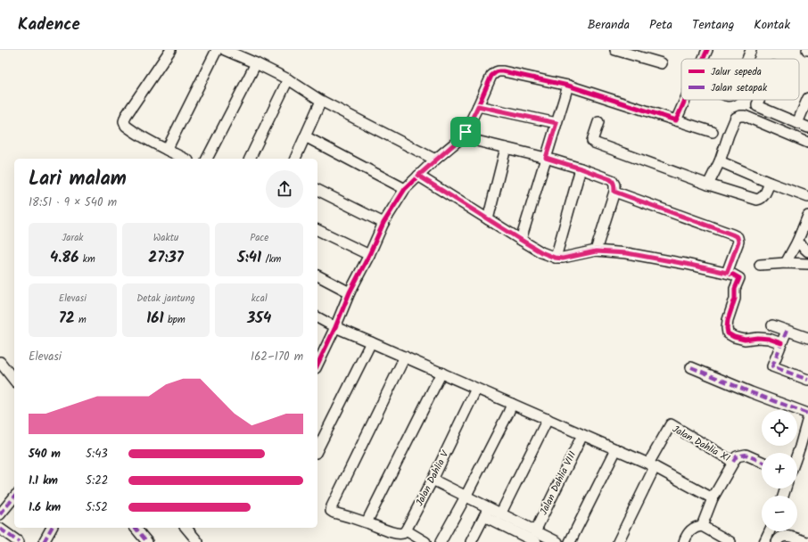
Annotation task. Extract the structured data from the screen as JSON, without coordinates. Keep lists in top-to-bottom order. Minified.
{"streets":{"street":["Jalan Dahlia XI","Jalan Dahlia V","Jalan Dahlia VIII"]},"legend":["Jalur sepeda","Jalan setapak"],"page":{"header":"Kadence","nav":["Beranda","Peta","Tentang","Kontak"],"heading":["Lari malam","18:51 · 9 × 540 m"],"stats":[["Jarak","4.86 km"],["Waktu","27:37"],["Pace","5:41 /km"],["Elevasi","72 m"],["Detak jantung","161 bpm"],["kcal","354"]],"chart":["Elevasi","162–170 m"],"map_buttons":["+","−"],"list":[{"name":"540 m","note":"5:43"},{"name":"1.1 km","note":"5:22"},{"name":"1.6 km","note":"5:52"}]}}
